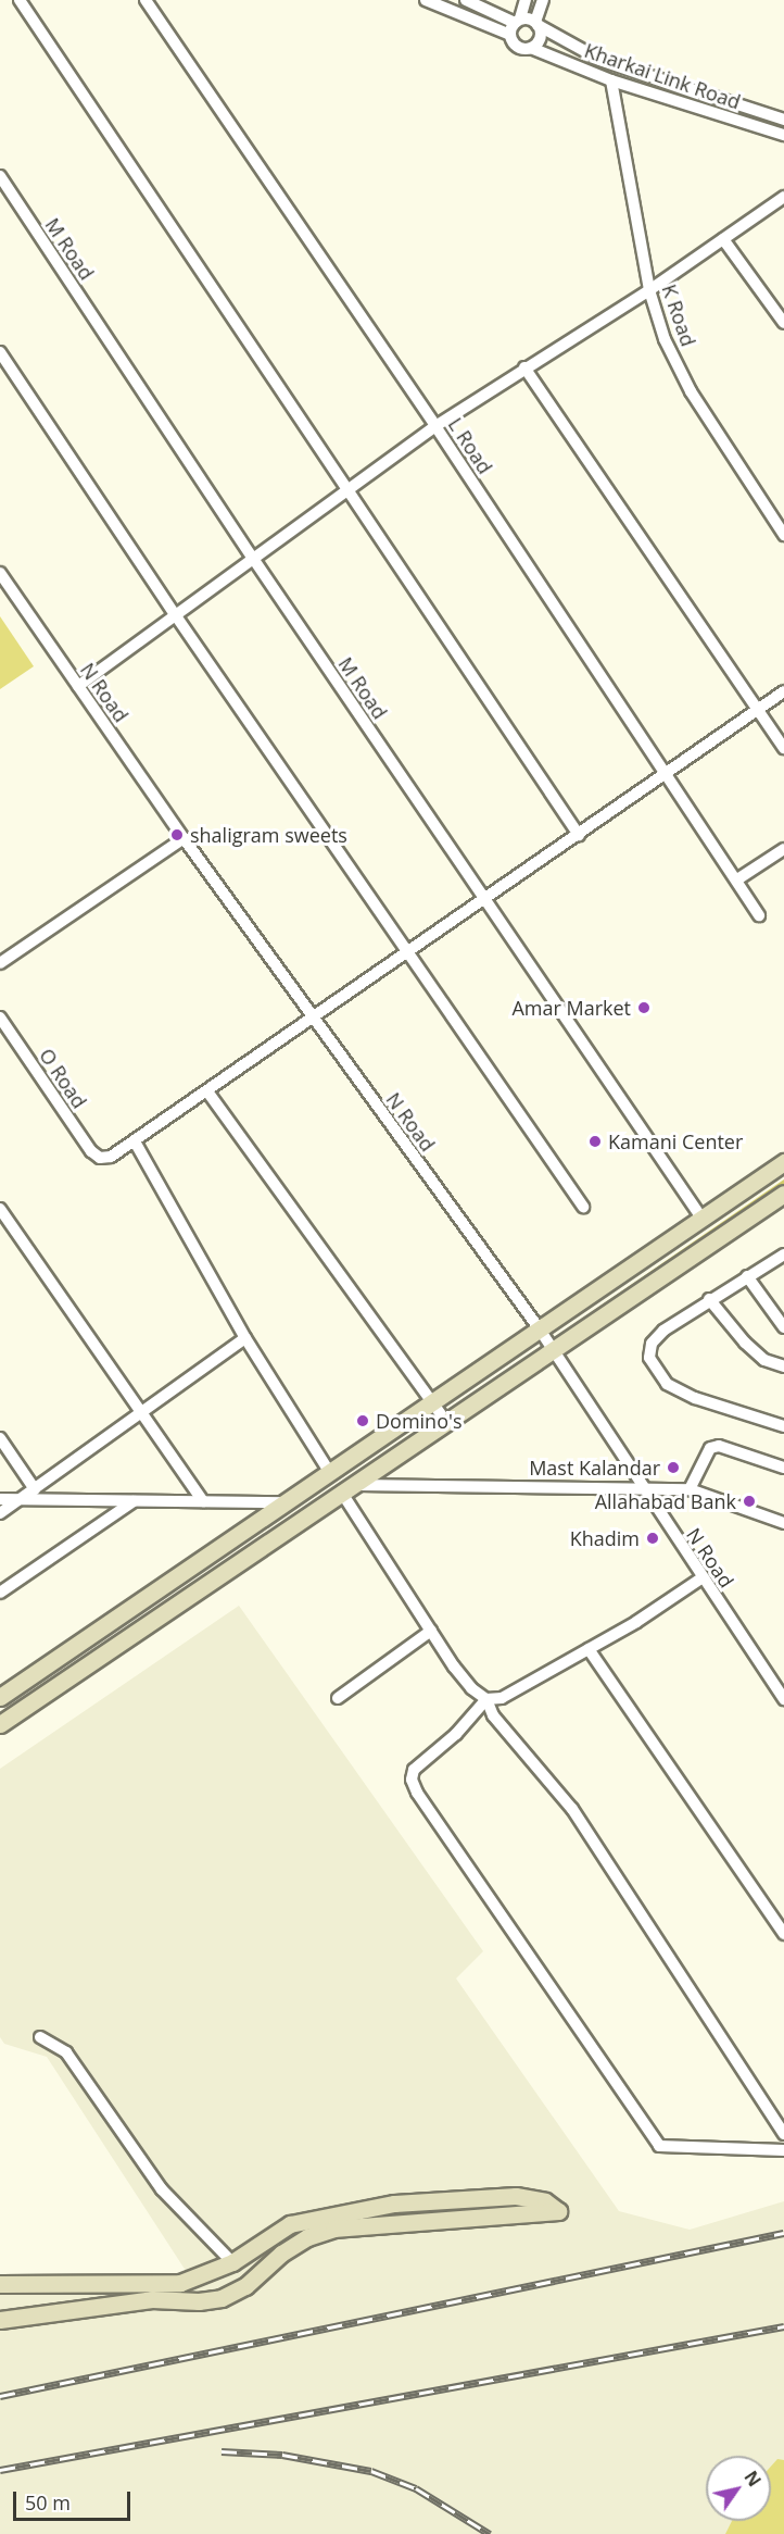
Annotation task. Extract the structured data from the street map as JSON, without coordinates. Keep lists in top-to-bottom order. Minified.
{"streets":{"street":["Kharkai Link Road","M Road","K Road","L Road","N Road","O Road"]},"crossings":[["Kharkai Link Road","K Road"]],"places":["shaligram sweets","Amar Market","Kamani Center","Domino's","Mast Kalandar","Allahabad Bank","Khadim"],"scale_bar":"50 m","north":"top right"}
